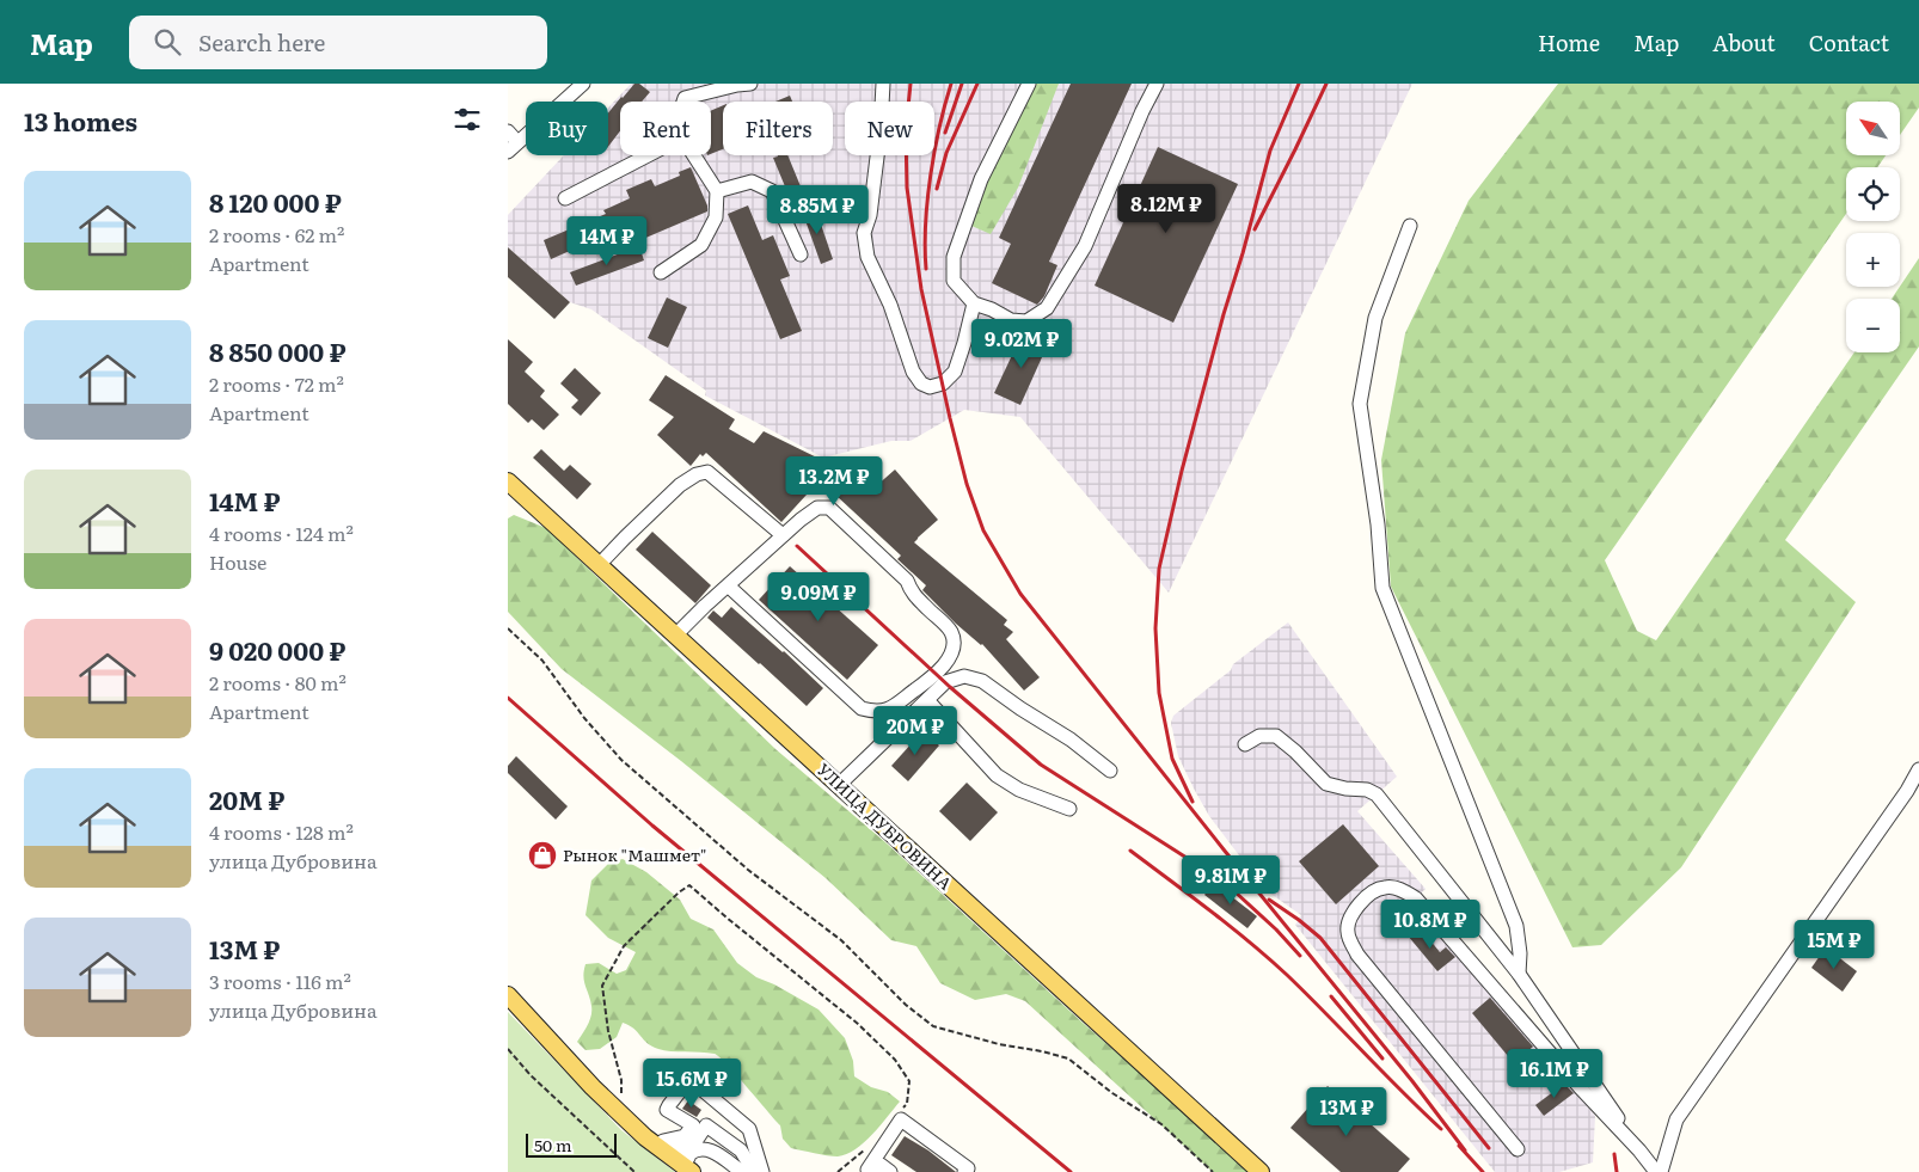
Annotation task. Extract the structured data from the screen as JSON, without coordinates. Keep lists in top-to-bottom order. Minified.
{"streets":{"main road":["УЛИЦА ДУБРОВИНА"]},"places":{"shop":["Рынок \"Машмет\""]},"scale_bar":"50 m","north":"top left","page":{"header":"Map","search":"Search here","nav":["Home","Map","About","Contact"],"heading":"13 homes","map_buttons":["+","−"],"chip":["Buy","Rent","Filters","New"],"list":[{"name":"8 120 000 ₽","note":"2 rooms · 62 m² · Apartment"},{"name":"8 850 000 ₽","note":"2 rooms · 72 m² · Apartment"},{"name":"14M ₽","note":"4 rooms · 124 m² · House"},{"name":"9 020 000 ₽","note":"2 rooms · 80 m² · Apartment"},{"name":"20M ₽","note":"4 rooms · 128 m² · улица Дубровина"},{"name":"13M ₽","note":"3 rooms · 116 m² · улица Дубровина"}],"price":["8.12M ₽","8.85M ₽","14M ₽","9.02M ₽","13.2M ₽","9.09M ₽","20M ₽","9.81M ₽","10.8M ₽","15M ₽","16.1M ₽","15.6M ₽","13M ₽"],"scale":"50 m"}}
